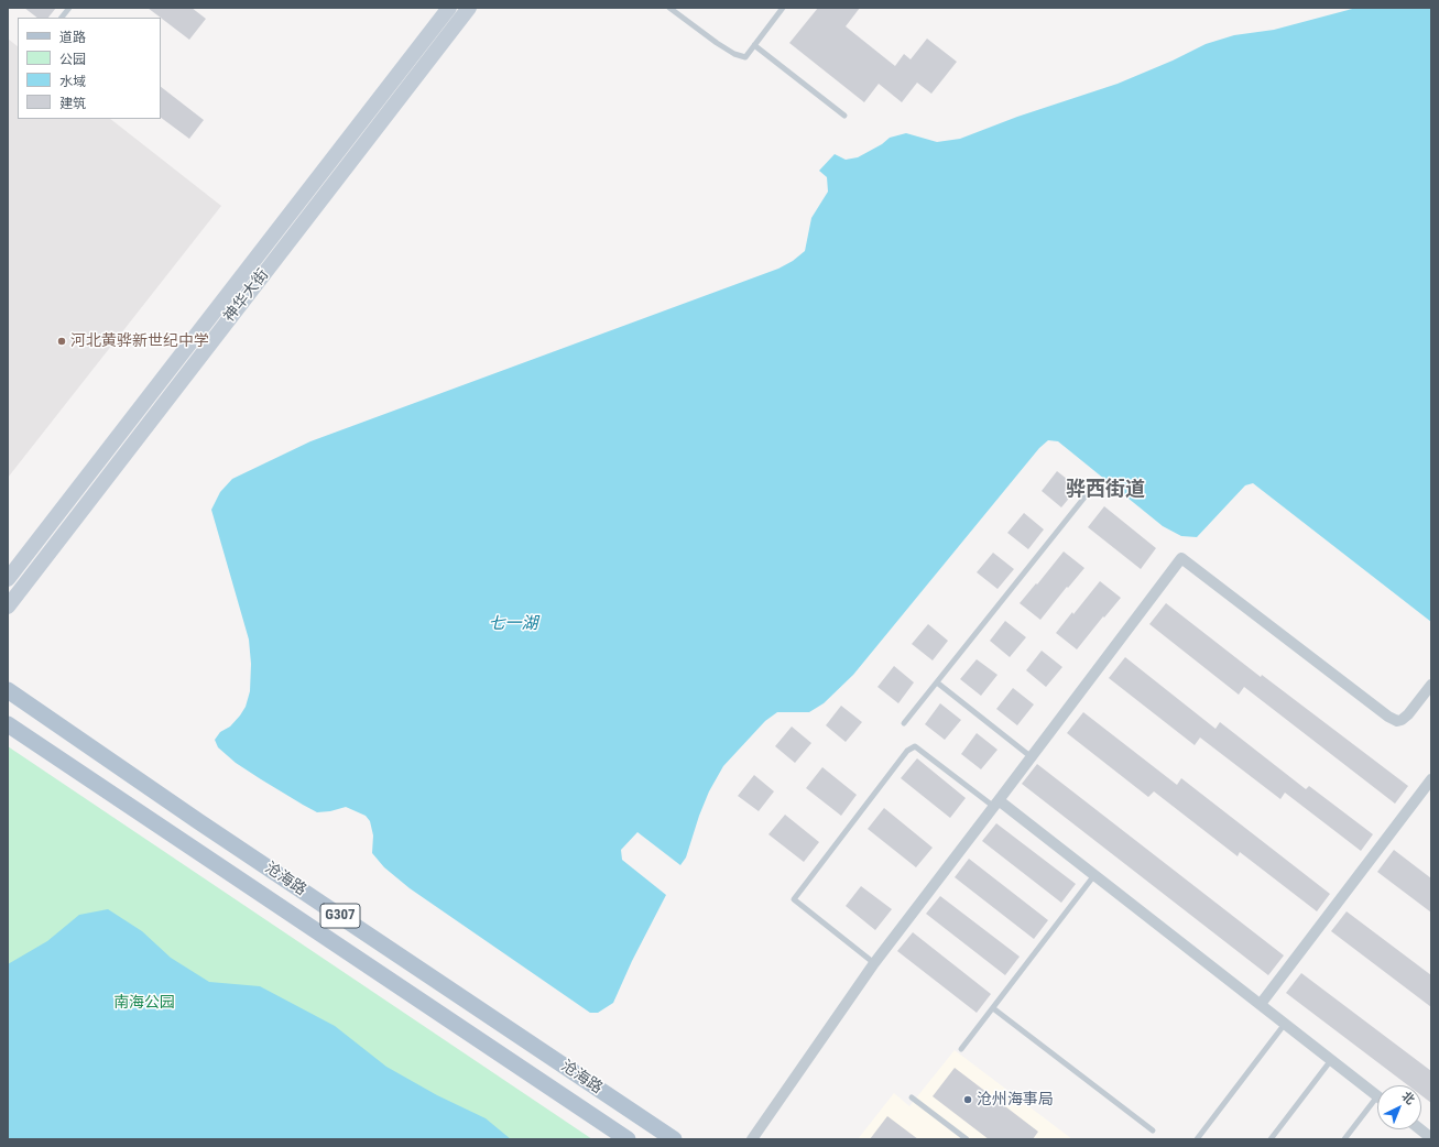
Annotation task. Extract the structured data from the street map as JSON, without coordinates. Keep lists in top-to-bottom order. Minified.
{"streets":{"main road":["神华大街","沧海路","G307"]},"districts":["骅西街道"],"water":["七一湖"],"parks":["南海公园"],"places":["河北黄骅新世纪中学","沧州海事局"],"legend":["道路","公园","水域","建筑"],"north":"top right"}
